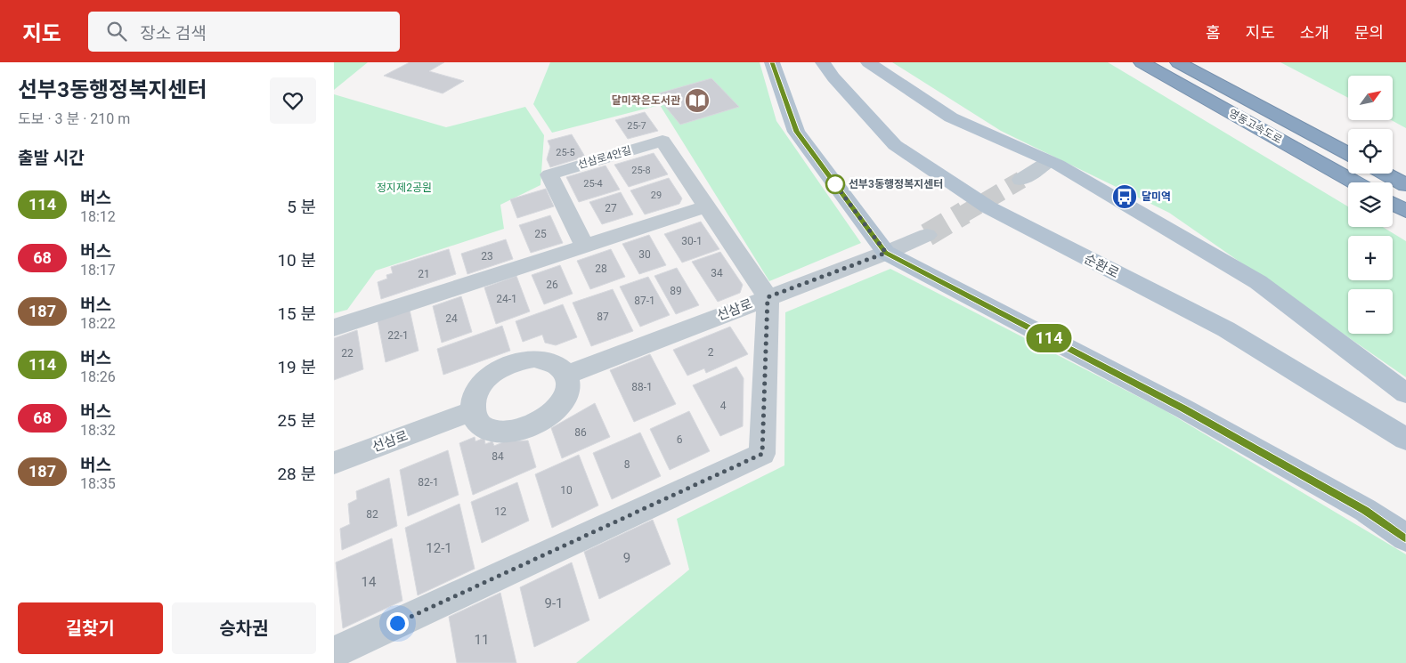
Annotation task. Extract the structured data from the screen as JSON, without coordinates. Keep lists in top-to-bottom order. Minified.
{"streets":{"highway":["영동고속도로"],"main road":["순환로"],"street":["선삼로4안길","선삼로"]},"crossings":[["선삼로4안길","선삼로"]],"parks":["정지제2공원"],"places":{"library":["달미작은도서관"],"other":["선부3동행정복지센터"],"bus stop":["달미역"]},"lines":["bus line 114"],"house_numbers":["25-7","25-5","25-8","25-4","29","27","25","30-1","30","23","28","34","21","26","89","24-1","87-1","87","24","22-1","2","22","88-1","4","86","6","84","8","82-1","10","12","82","12-1","9","14","9-1","11"],"north":"top right","page":{"header":"지도","search":"장소 검색","nav":["홈","지도","소개","문의"],"heading":[["선부3동행정복지센터","도보 · 3 분 · 210 m"],"출발 시간"],"on_map":"114","map_buttons":["+","−"],"list":[{"mark":"114","name":"버스","note":"18:12","value":"5 분"},{"mark":"68","name":"버스","note":"18:17","value":"10 분"},{"mark":"187","name":"버스","note":"18:22","value":"15 분"},{"mark":"114","name":"버스","note":"18:26","value":"19 분"},{"mark":"68","name":"버스","note":"18:32","value":"25 분"},{"mark":"187","name":"버스","note":"18:35","value":"28 분"}],"buttons":["길찾기","승차권"]}}
